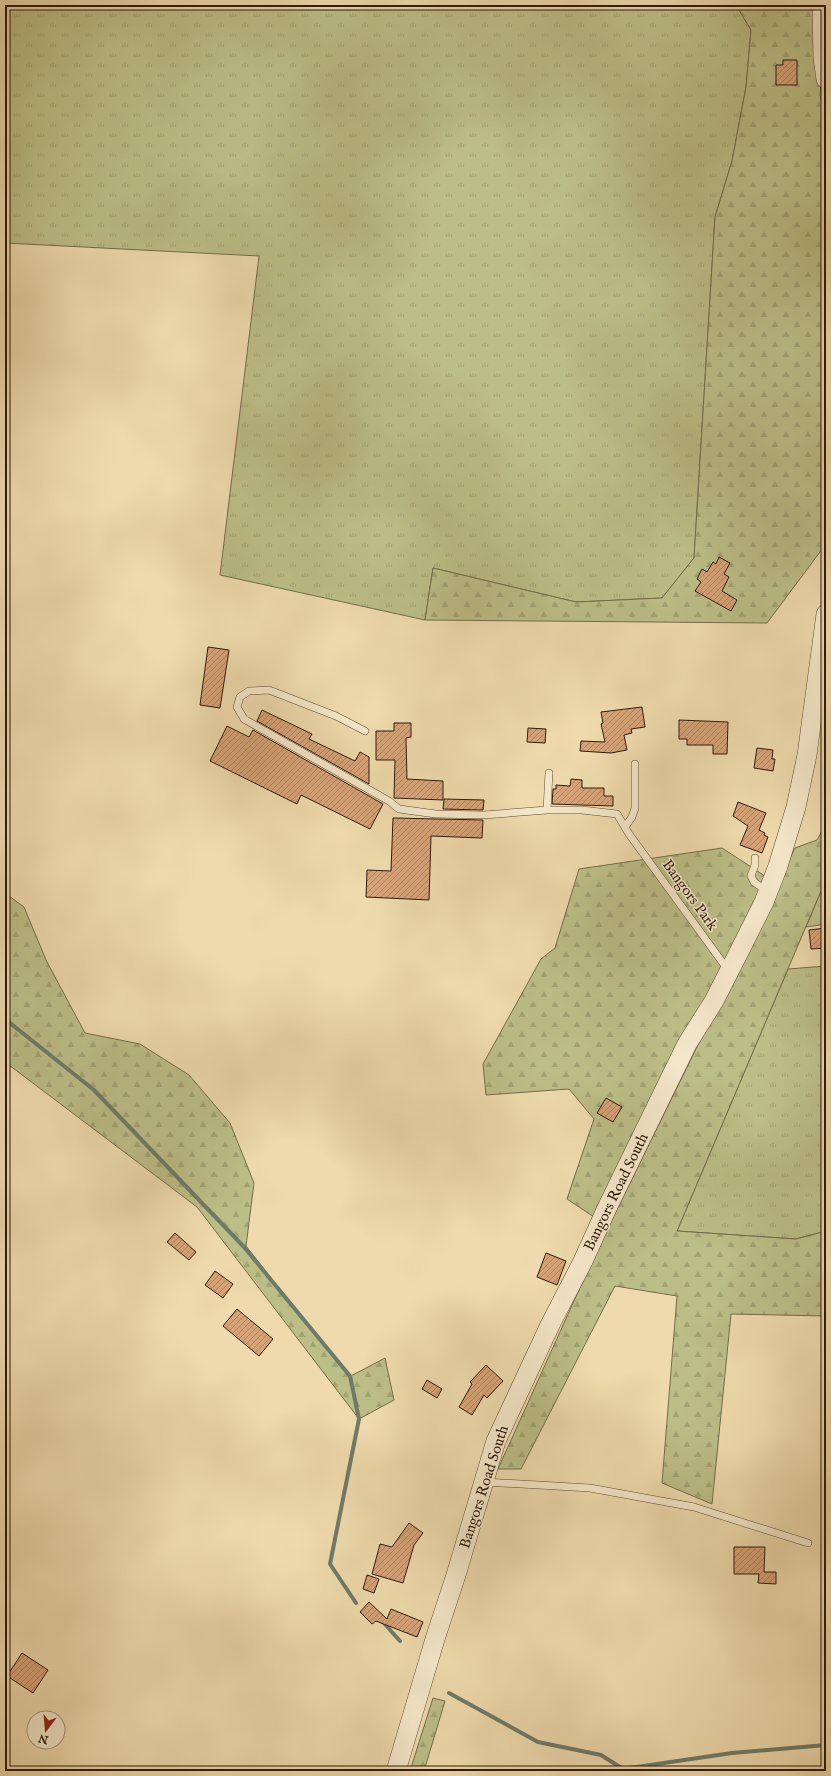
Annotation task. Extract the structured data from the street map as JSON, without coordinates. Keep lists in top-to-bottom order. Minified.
{"streets":{"street":["Bangors Road South"],"lane":["Bangors Park"]},"crossings":[["Bangors Park","Bangors Road South"]],"north":"bottom"}
